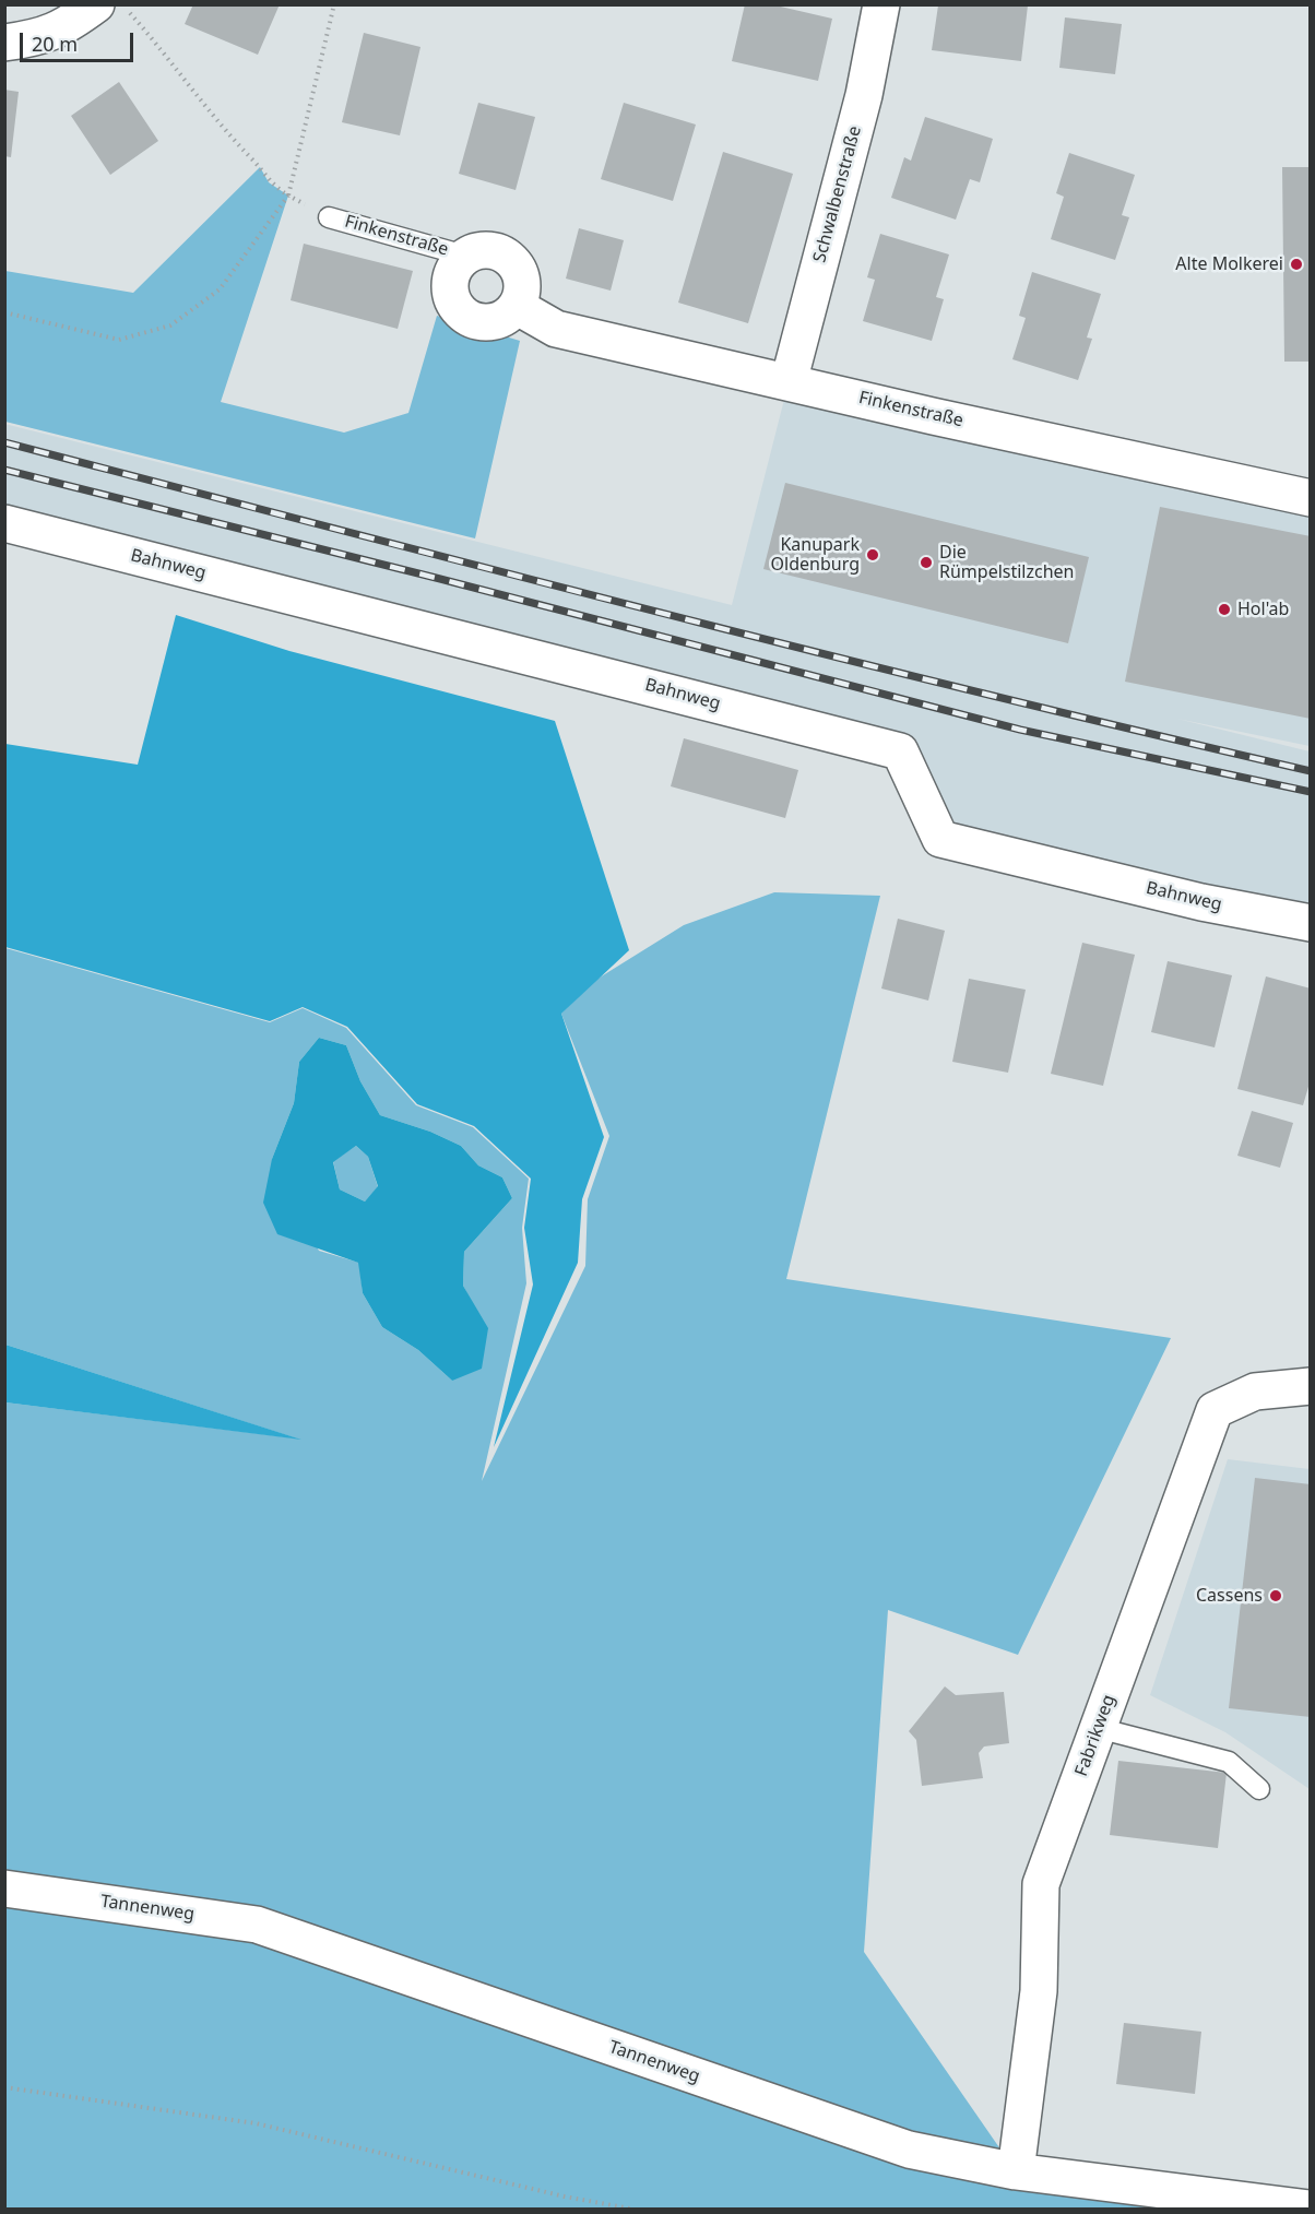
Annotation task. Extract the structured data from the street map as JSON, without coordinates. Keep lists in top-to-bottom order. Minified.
{"streets":{"street":["Schwalbenstraße","Finkenstraße","Bahnweg","Fabrikweg","Tannenweg"]},"crossings":[["Schwalbenstraße","Finkenstraße"],["Fabrikweg","Tannenweg"]],"places":["Alte Molkerei","Kanupark Oldenburg","Die Rümpelstilzchen","Hol'ab","Cassens"],"scale_bar":"20 m"}
